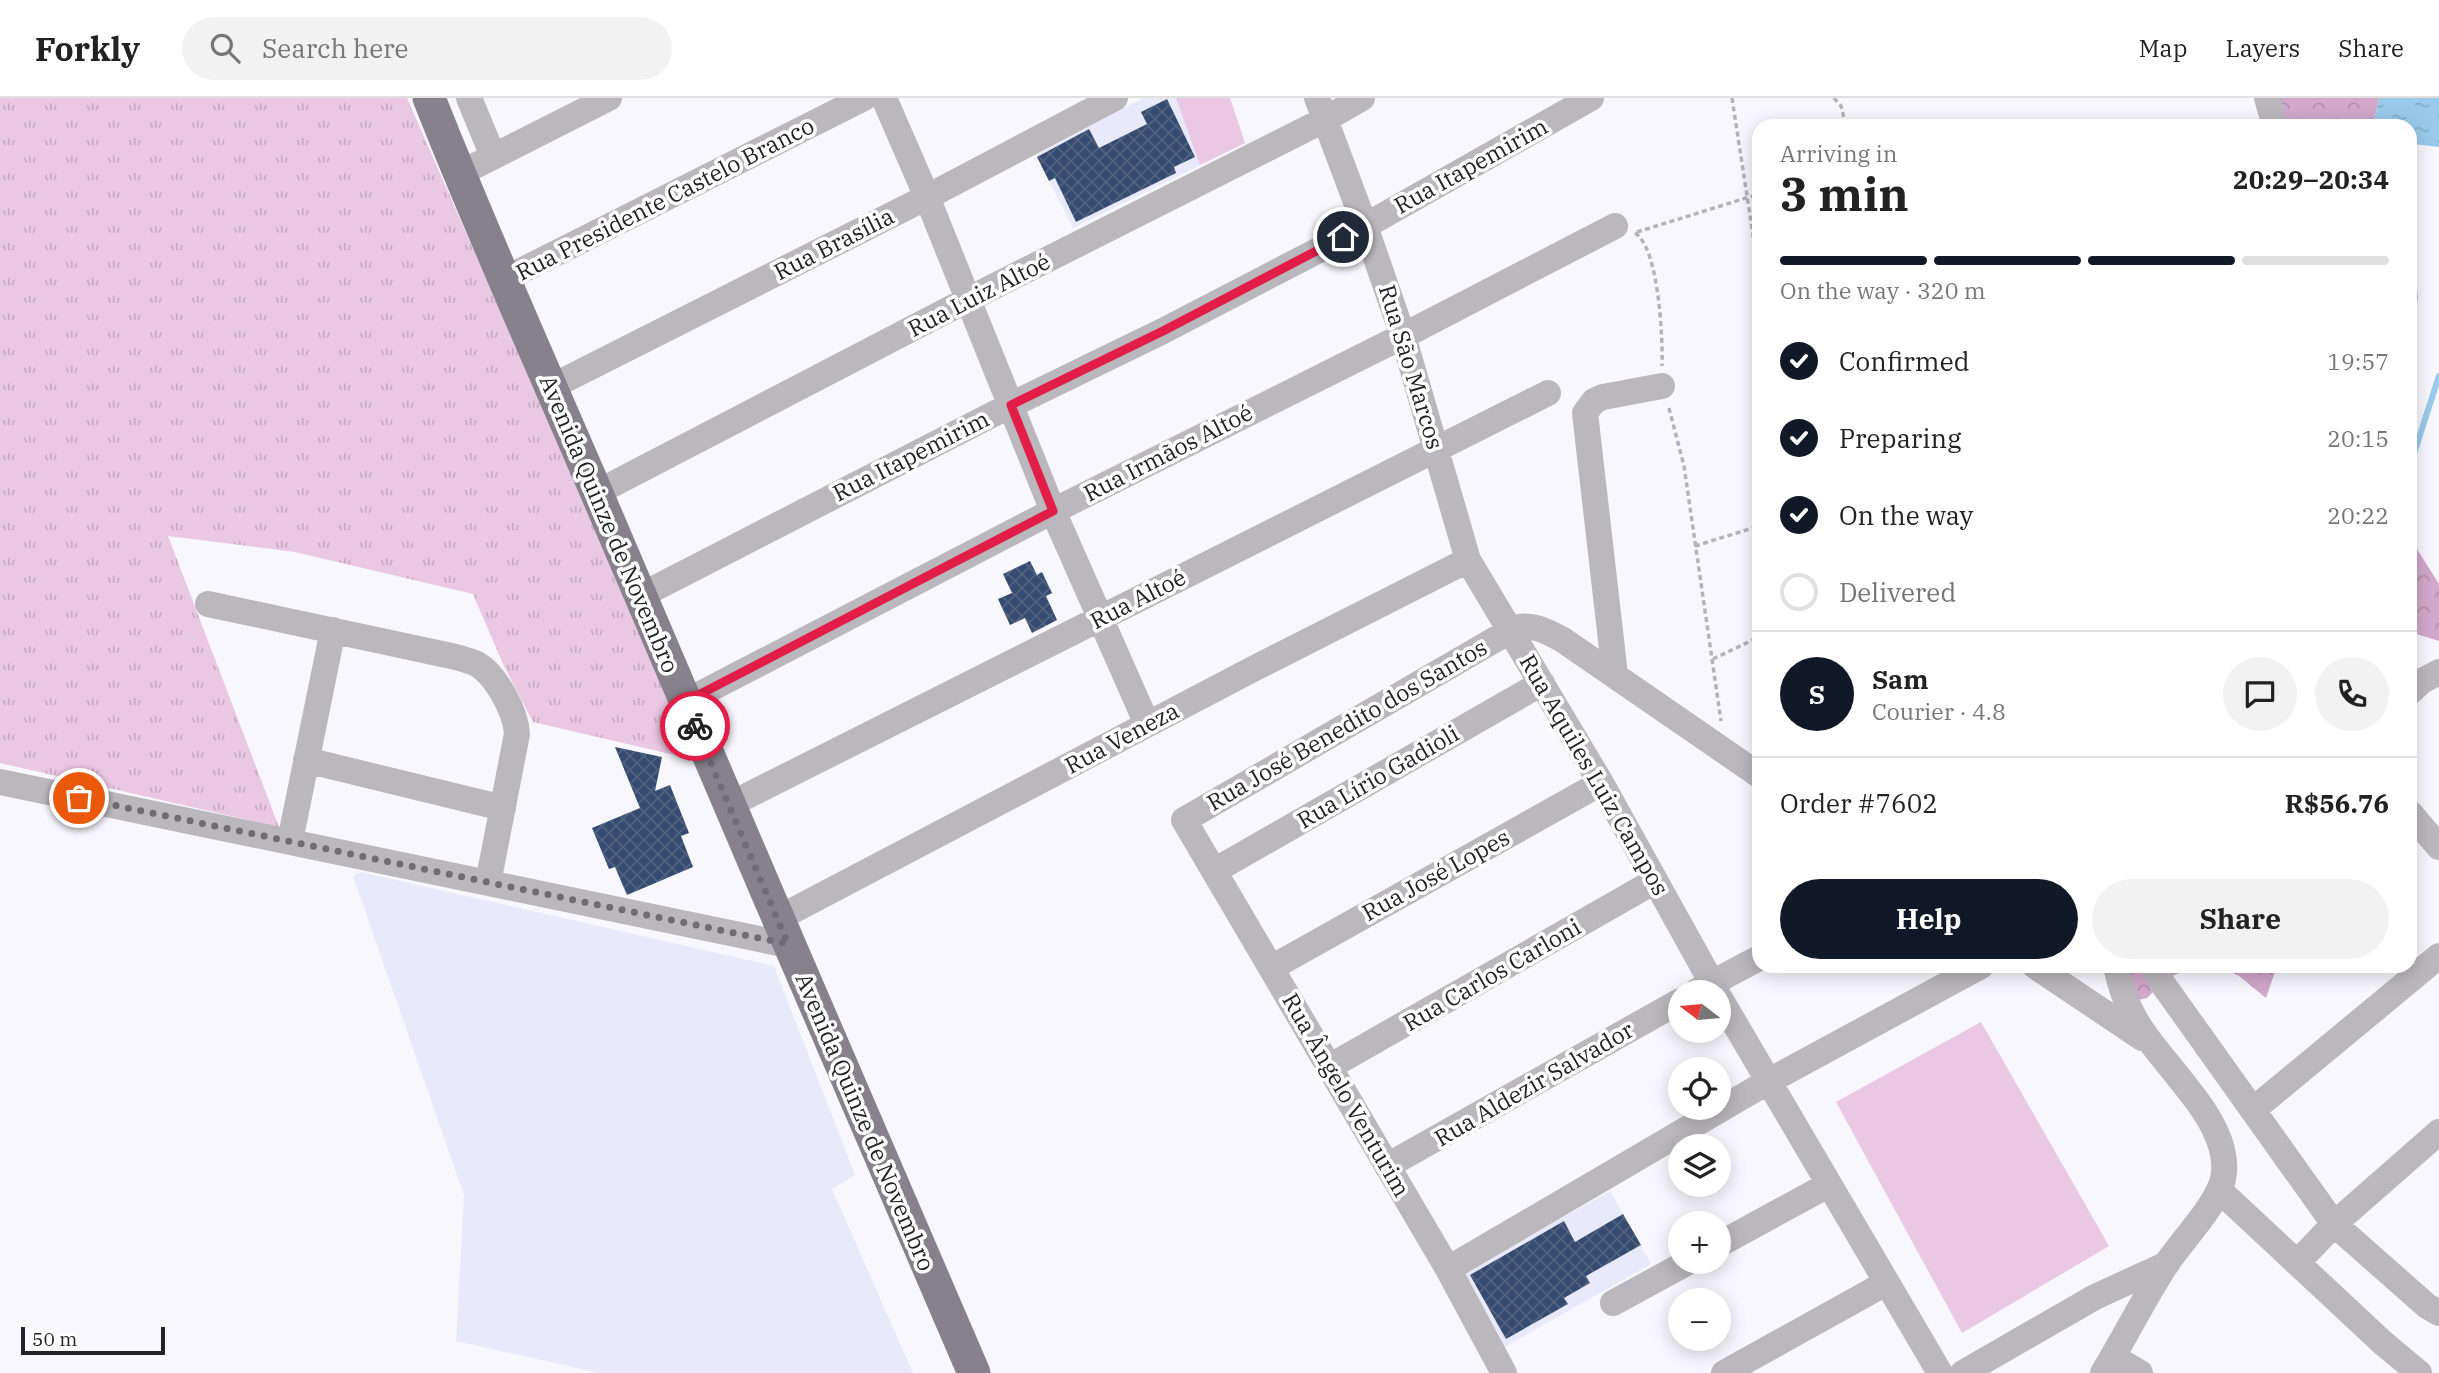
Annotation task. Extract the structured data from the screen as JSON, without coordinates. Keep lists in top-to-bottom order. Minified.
{"streets":{"main road":["Avenida Quinze de Novembro"],"street":["Rua Itapemirim","Rua Presidente Castelo Branco","Rua Brasília","Rua Luiz Altoé","Rua São Marcos","Rua Irmãos Altoé","Rua Altoé","Rua José Benedito dos Santos","Rua Veneza","Rua Aquiles Luiz Campos","Rua Lírio Gadioli","Rua José Lopes","Rua Carlos Carloni","Rua Aldezir Salvador","Rua Ângelo Venturim"]},"crossings":[["Rua Itapemirim","Rua São Marcos"],["Rua Itapemirim","Avenida Quinze de Novembro"],["Rua Presidente Castelo Branco","Avenida Quinze de Novembro"],["Rua Brasília","Avenida Quinze de Novembro"],["Rua Luiz Altoé","Rua São Marcos"],["Rua Luiz Altoé","Avenida Quinze de Novembro"],["Rua São Marcos","Rua Irmãos Altoé"],["Rua São Marcos","Rua Altoé"],["Rua São Marcos","Rua Veneza"],["Rua São Marcos","Rua Aquiles Luiz Campos"],["Rua Irmãos Altoé","Avenida Quinze de Novembro"],["Avenida Quinze de Novembro","Rua Altoé"],["Avenida Quinze de Novembro","Rua Veneza"],["Rua José Benedito dos Santos","Rua Aquiles Luiz Campos"],["Rua José Benedito dos Santos","Rua Ângelo Venturim"],["Rua Veneza","Rua Aquiles Luiz Campos"],["Rua Aquiles Luiz Campos","Rua Lírio Gadioli"],["Rua Aquiles Luiz Campos","Rua José Lopes"],["Rua Aquiles Luiz Campos","Rua Carlos Carloni"],["Rua Lírio Gadioli","Rua Ângelo Venturim"],["Rua José Lopes","Rua Ângelo Venturim"],["Rua Carlos Carloni","Rua Ângelo Venturim"],["Rua Aldezir Salvador","Rua Ângelo Venturim"]],"scale_bar":"50 m","north":"left","page":{"header":"Forkly","search":"Search here","nav":["Map","Layers","Share"],"heading":["3 min","Arriving in","20:29–20:34"],"panel":["Sam","Courier · 4.8","Order #7602","R$56.76"],"bar":"On the way · 320 m","list":[["Confirmed","19:57"],["Preparing","20:15"],["On the way","20:22"],"Delivered"],"round":"S","buttons":["Help","Share"],"map_buttons":["+","−"],"scale":"50 m"}}
